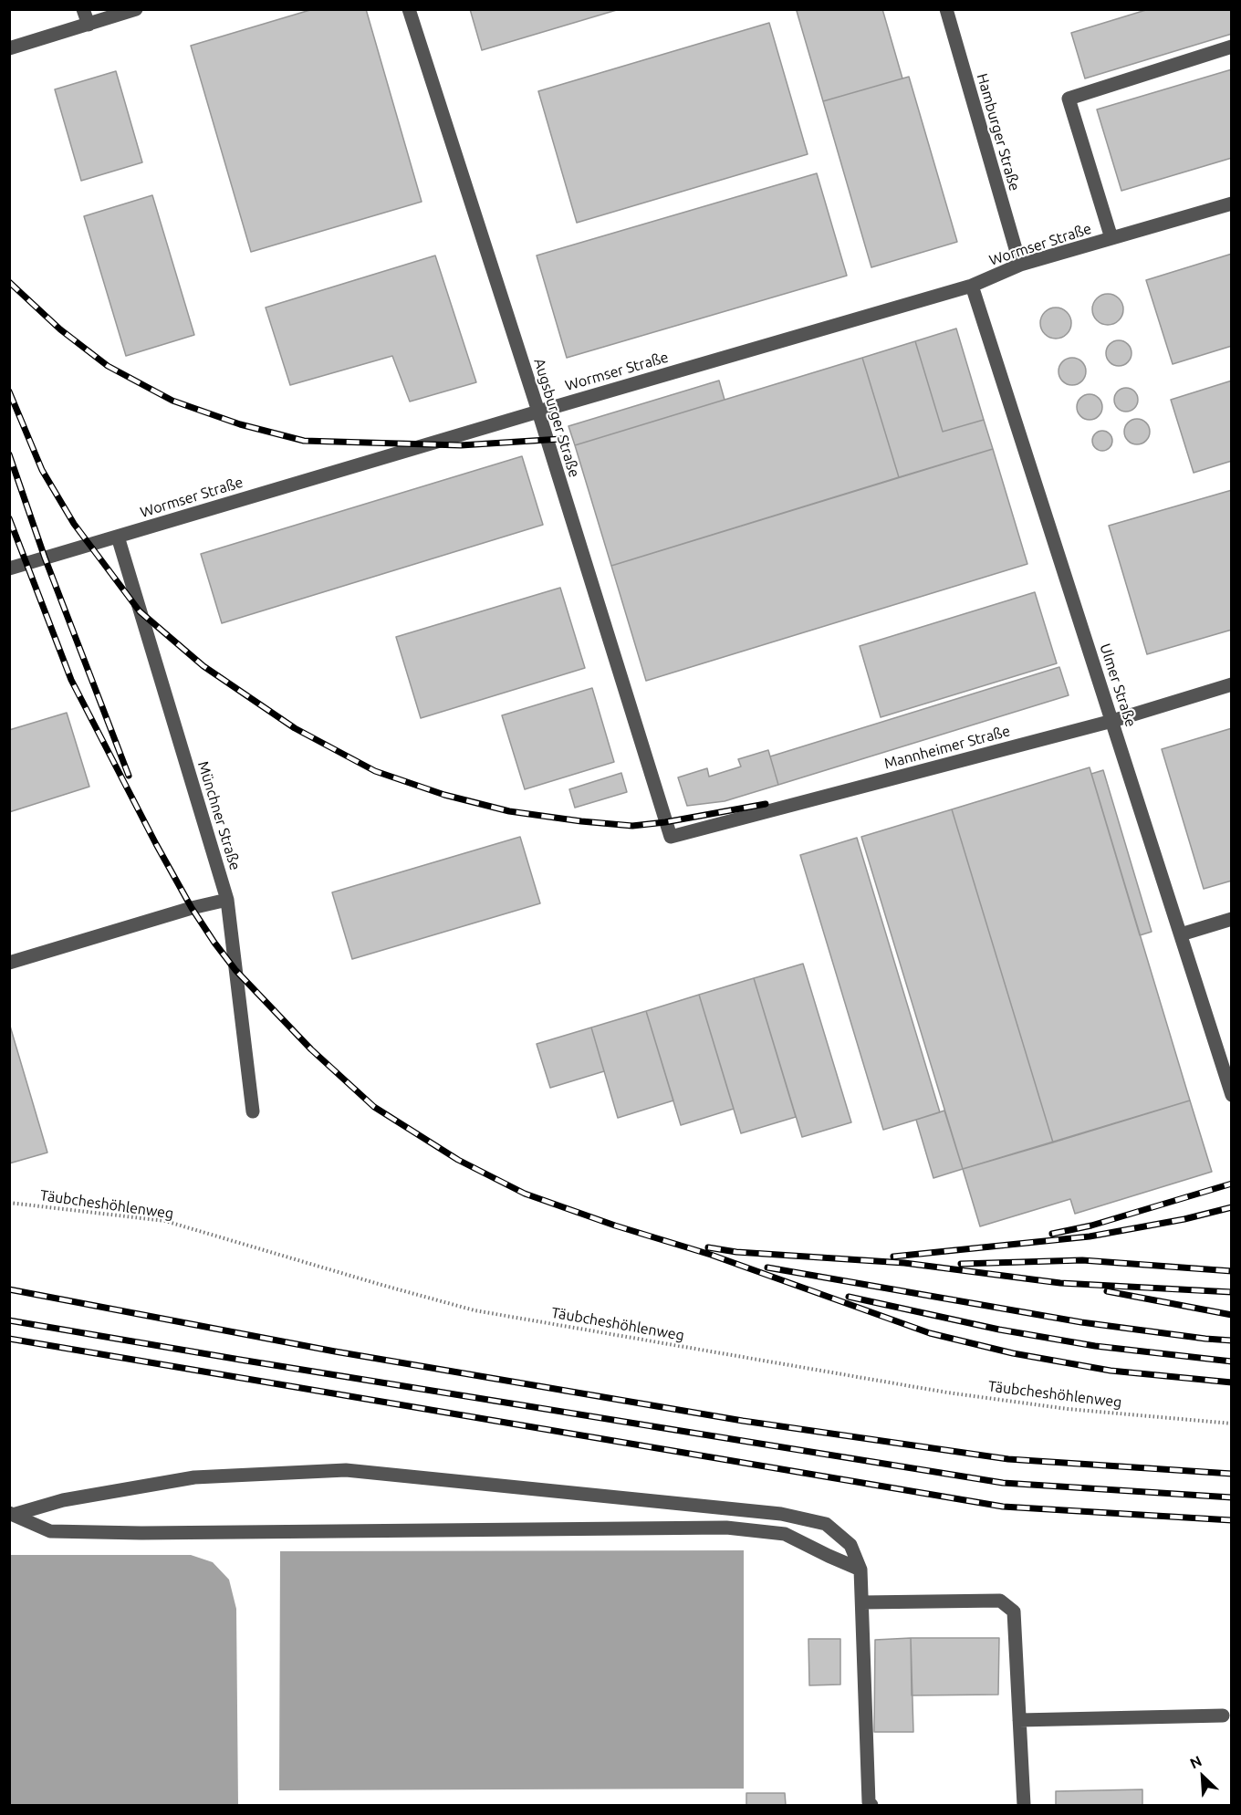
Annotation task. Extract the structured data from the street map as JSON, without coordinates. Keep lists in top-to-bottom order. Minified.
{"streets":{"lane":["Hamburger Straße","Wormser Straße","Augsburger Straße","Ulmer Straße","Mannheimer Straße","Münchner Straße"],"path":["Täubcheshöhlenweg"]},"crossings":[["Hamburger Straße","Wormser Straße"],["Wormser Straße","Augsburger Straße"],["Wormser Straße","Ulmer Straße"],["Wormser Straße","Münchner Straße"],["Augsburger Straße","Mannheimer Straße"],["Ulmer Straße","Mannheimer Straße"]],"north":"top left"}
